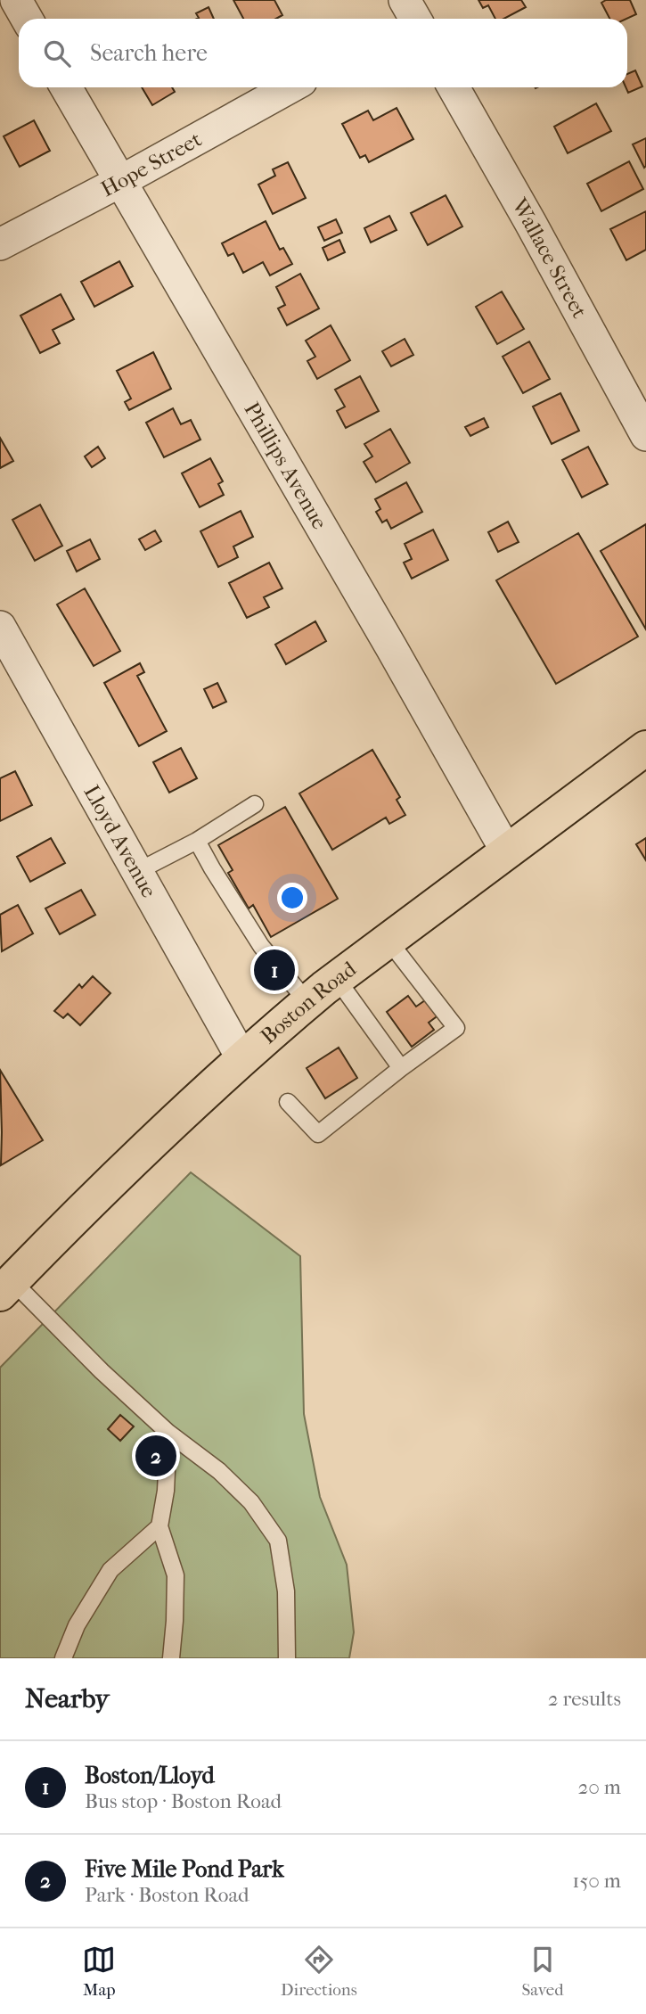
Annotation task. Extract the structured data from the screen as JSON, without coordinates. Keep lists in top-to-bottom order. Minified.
{"streets":{"main road":["Boston Road"],"street":["Hope Street","Wallace Street","Phillips Avenue","Lloyd Avenue"]},"crossings":[["Hope Street","Phillips Avenue"],["Phillips Avenue","Boston Road"],["Lloyd Avenue","Boston Road"]],"page":{"search":"Search here","pins":["1","2"],"heading":["Nearby","2 results"],"list":[{"mark":"1","name":"Boston/Lloyd","note":"Bus stop · Boston Road","value":"20 m"},{"mark":"2","name":"Five Mile Pond Park","note":"Park · Boston Road","value":"150 m"}],"nav":["Map","Directions","Saved"]}}
